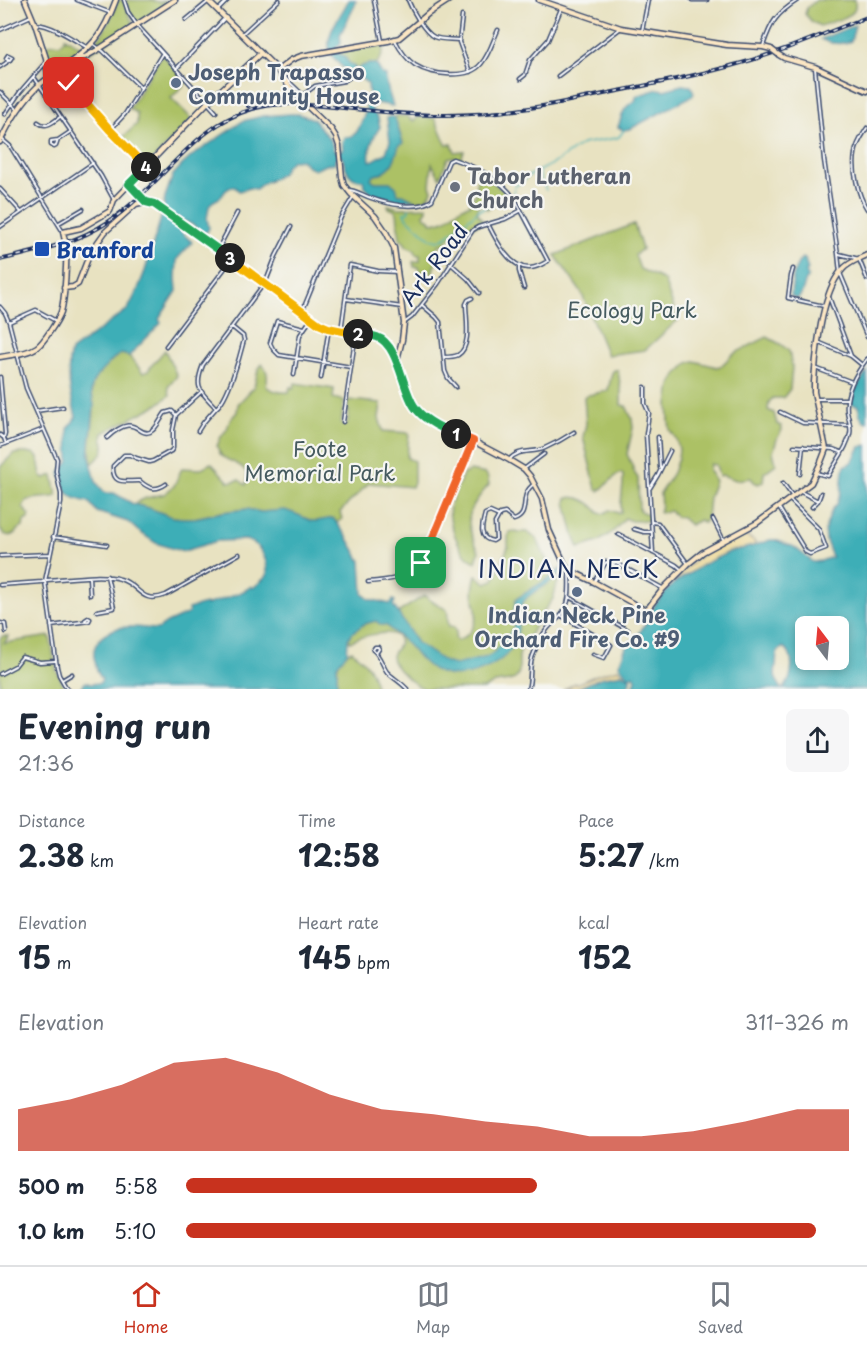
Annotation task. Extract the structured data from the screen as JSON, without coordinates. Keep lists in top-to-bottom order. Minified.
{"streets":{"street":["Ark Road"]},"districts":["INDIAN NECK"],"parks":["Ecology Park","Foote Memorial Park"],"places":{"other":["Joseph Trapasso Community House","Tabor Lutheran Church","Indian Neck Pine Orchard Fire Co. #9"],"transit":["Branford"]},"north":"top","page":{"pins":["4","3","2","1"],"heading":["Evening run","21:36"],"stats":[["Distance","2.38 km"],["Time","12:58"],["Pace","5:27 /km"],["Elevation","15 m"],["Heart rate","145 bpm"],["kcal","152"]],"chart":["Elevation","311–326 m"],"list":[{"name":"500 m","note":"5:58"},{"name":"1.0 km","note":"5:10"}],"tabs":["Home","Map","Saved"]}}
